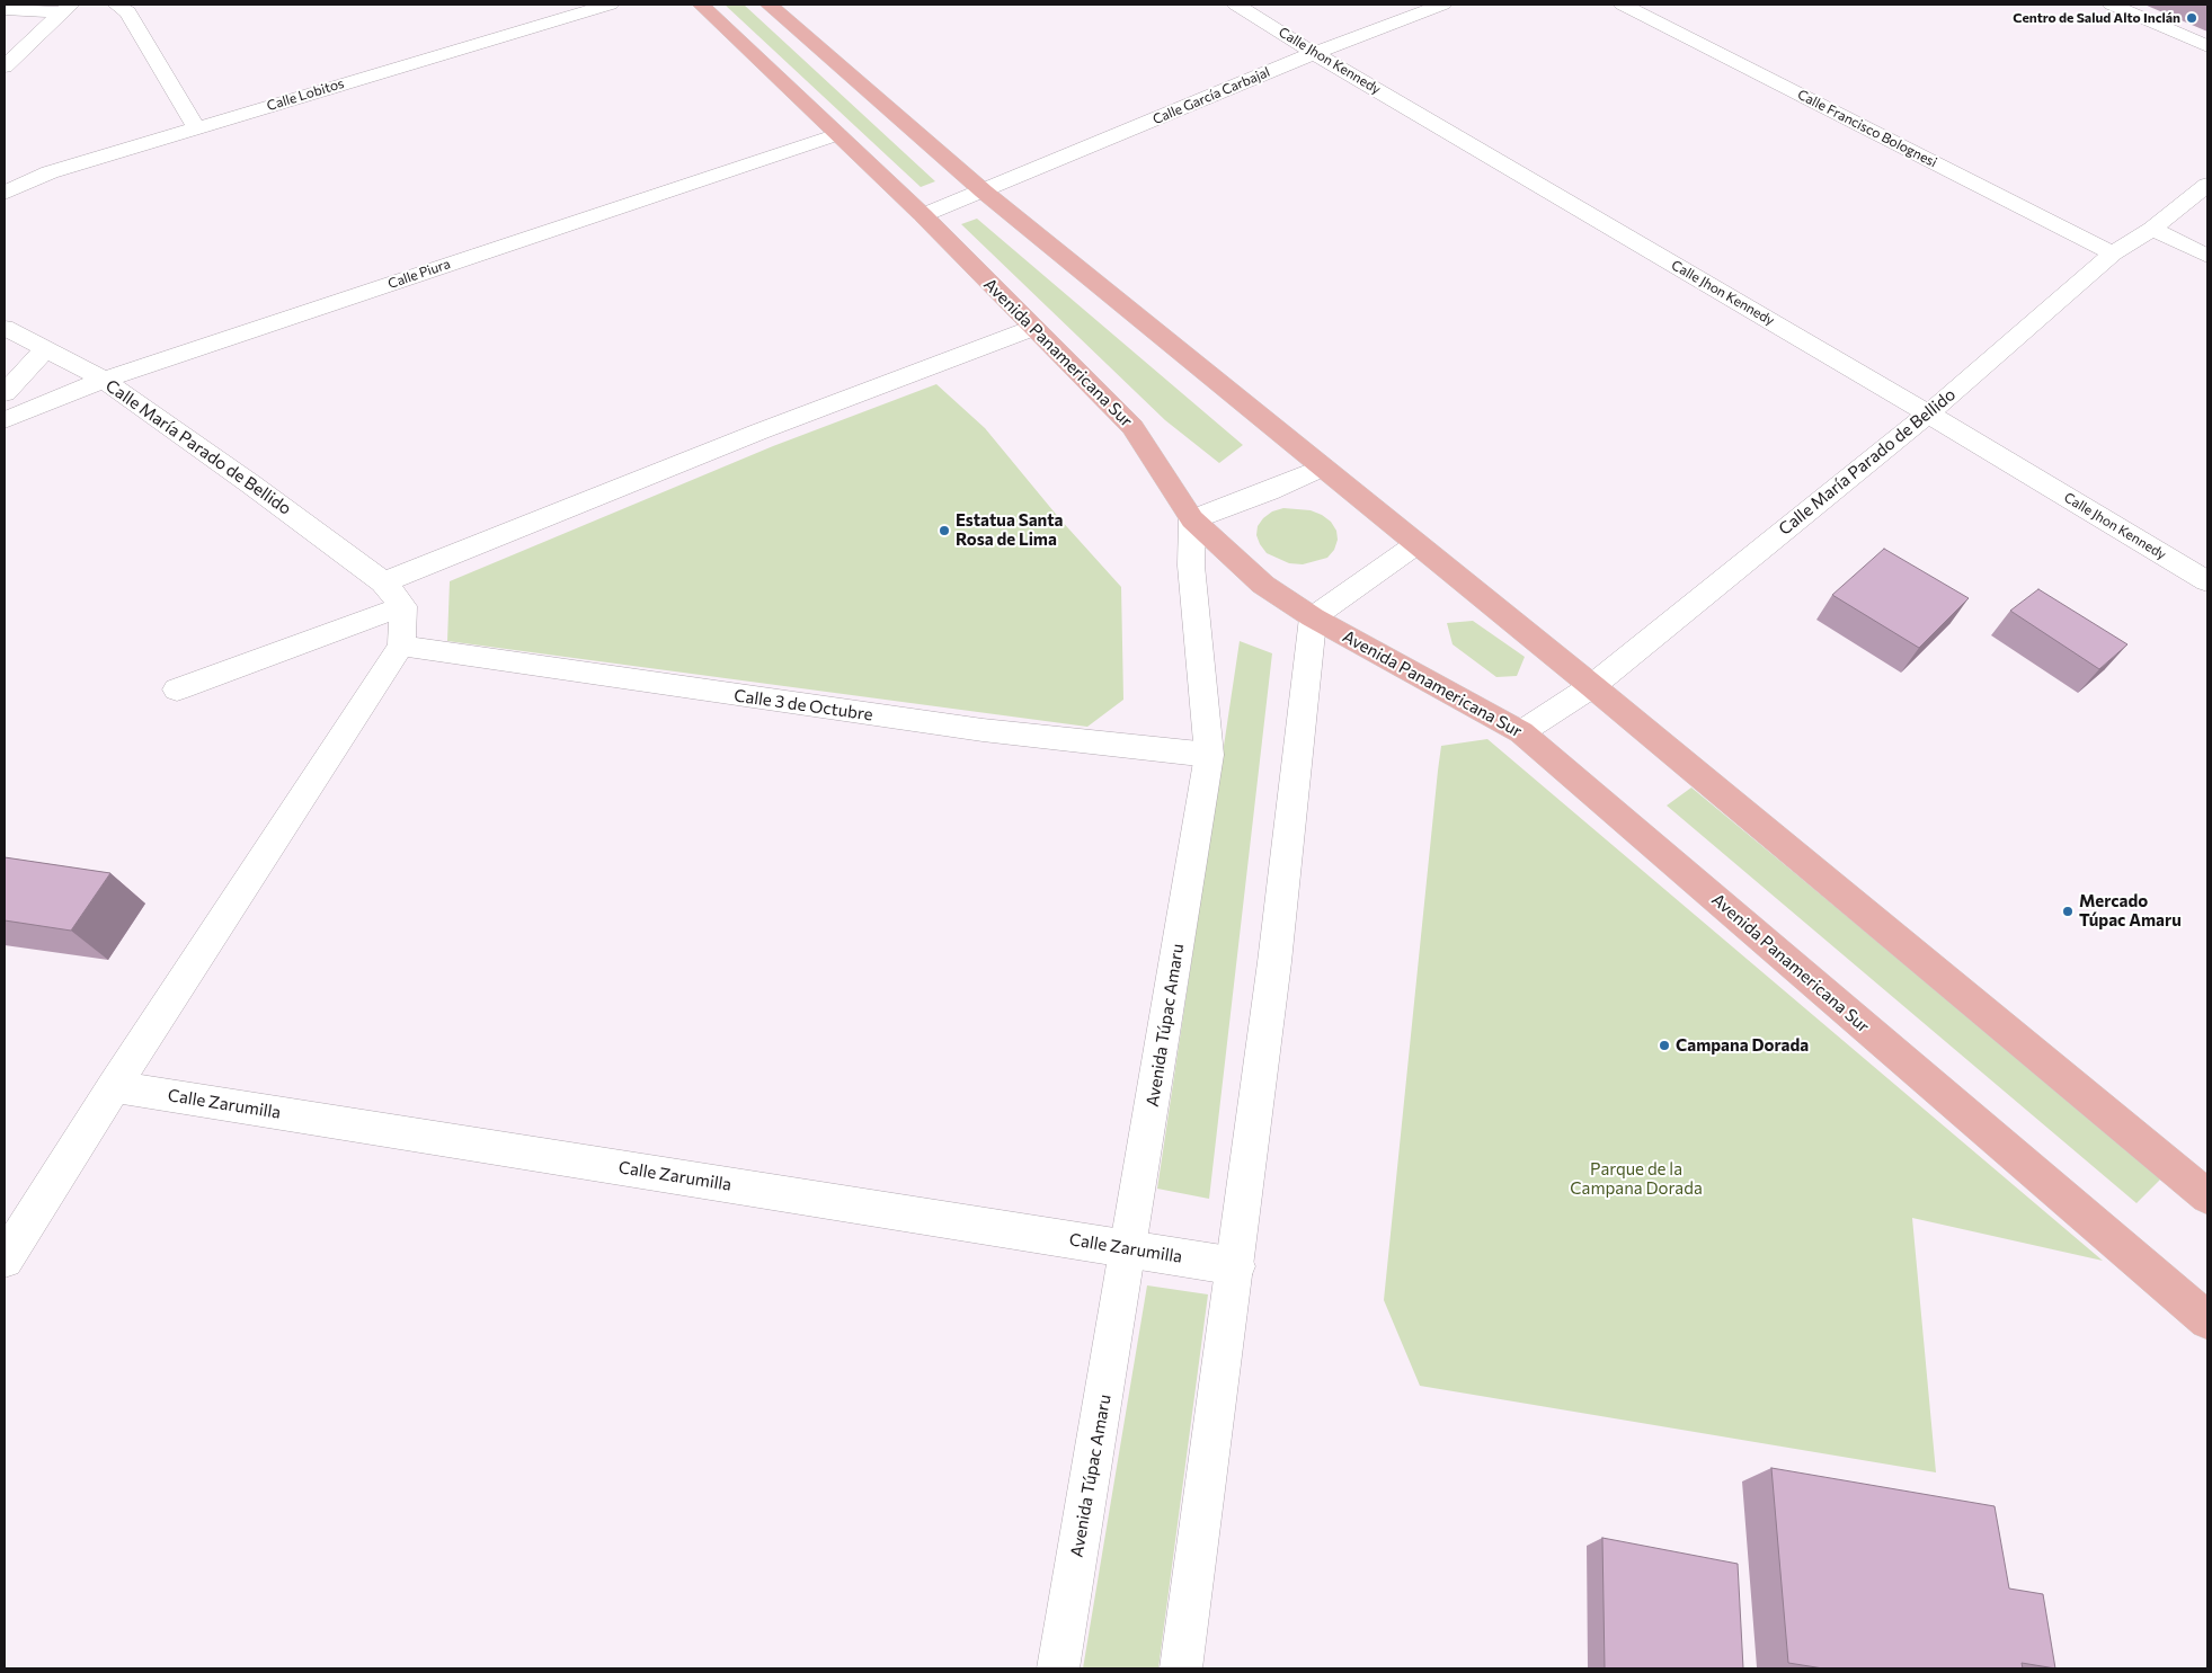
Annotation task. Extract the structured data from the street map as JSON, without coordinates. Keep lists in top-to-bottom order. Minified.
{"streets":{"main road":["Avenida Panamericana Sur"],"street":["Calle Jhon Kennedy","Calle Lobitos","Calle García Carbajal","Calle Francisco Bolognesi","Calle Piura","Calle María Parado de Bellido","Calle 3 de Octubre","Avenida Túpac Amaru","Calle Zarumilla"]},"crossings":[["Calle Jhon Kennedy","Calle García Carbajal"],["Calle Jhon Kennedy","Calle María Parado de Bellido"],["Calle García Carbajal","Avenida Panamericana Sur"],["Calle Francisco Bolognesi","Calle María Parado de Bellido"],["Calle Piura","Avenida Panamericana Sur"],["Calle Piura","Calle María Parado de Bellido"],["Avenida Panamericana Sur","Calle María Parado de Bellido"],["Avenida Panamericana Sur","Avenida Túpac Amaru"],["Calle 3 de Octubre","Avenida Túpac Amaru"],["Avenida Túpac Amaru","Calle Zarumilla"]],"parks":["Parque de la Campana Dorada"],"places":["Centro de Salud Alto Inclán","Estatua Santa Rosa de Lima","Mercado Túpac Amaru","Campana Dorada"]}
